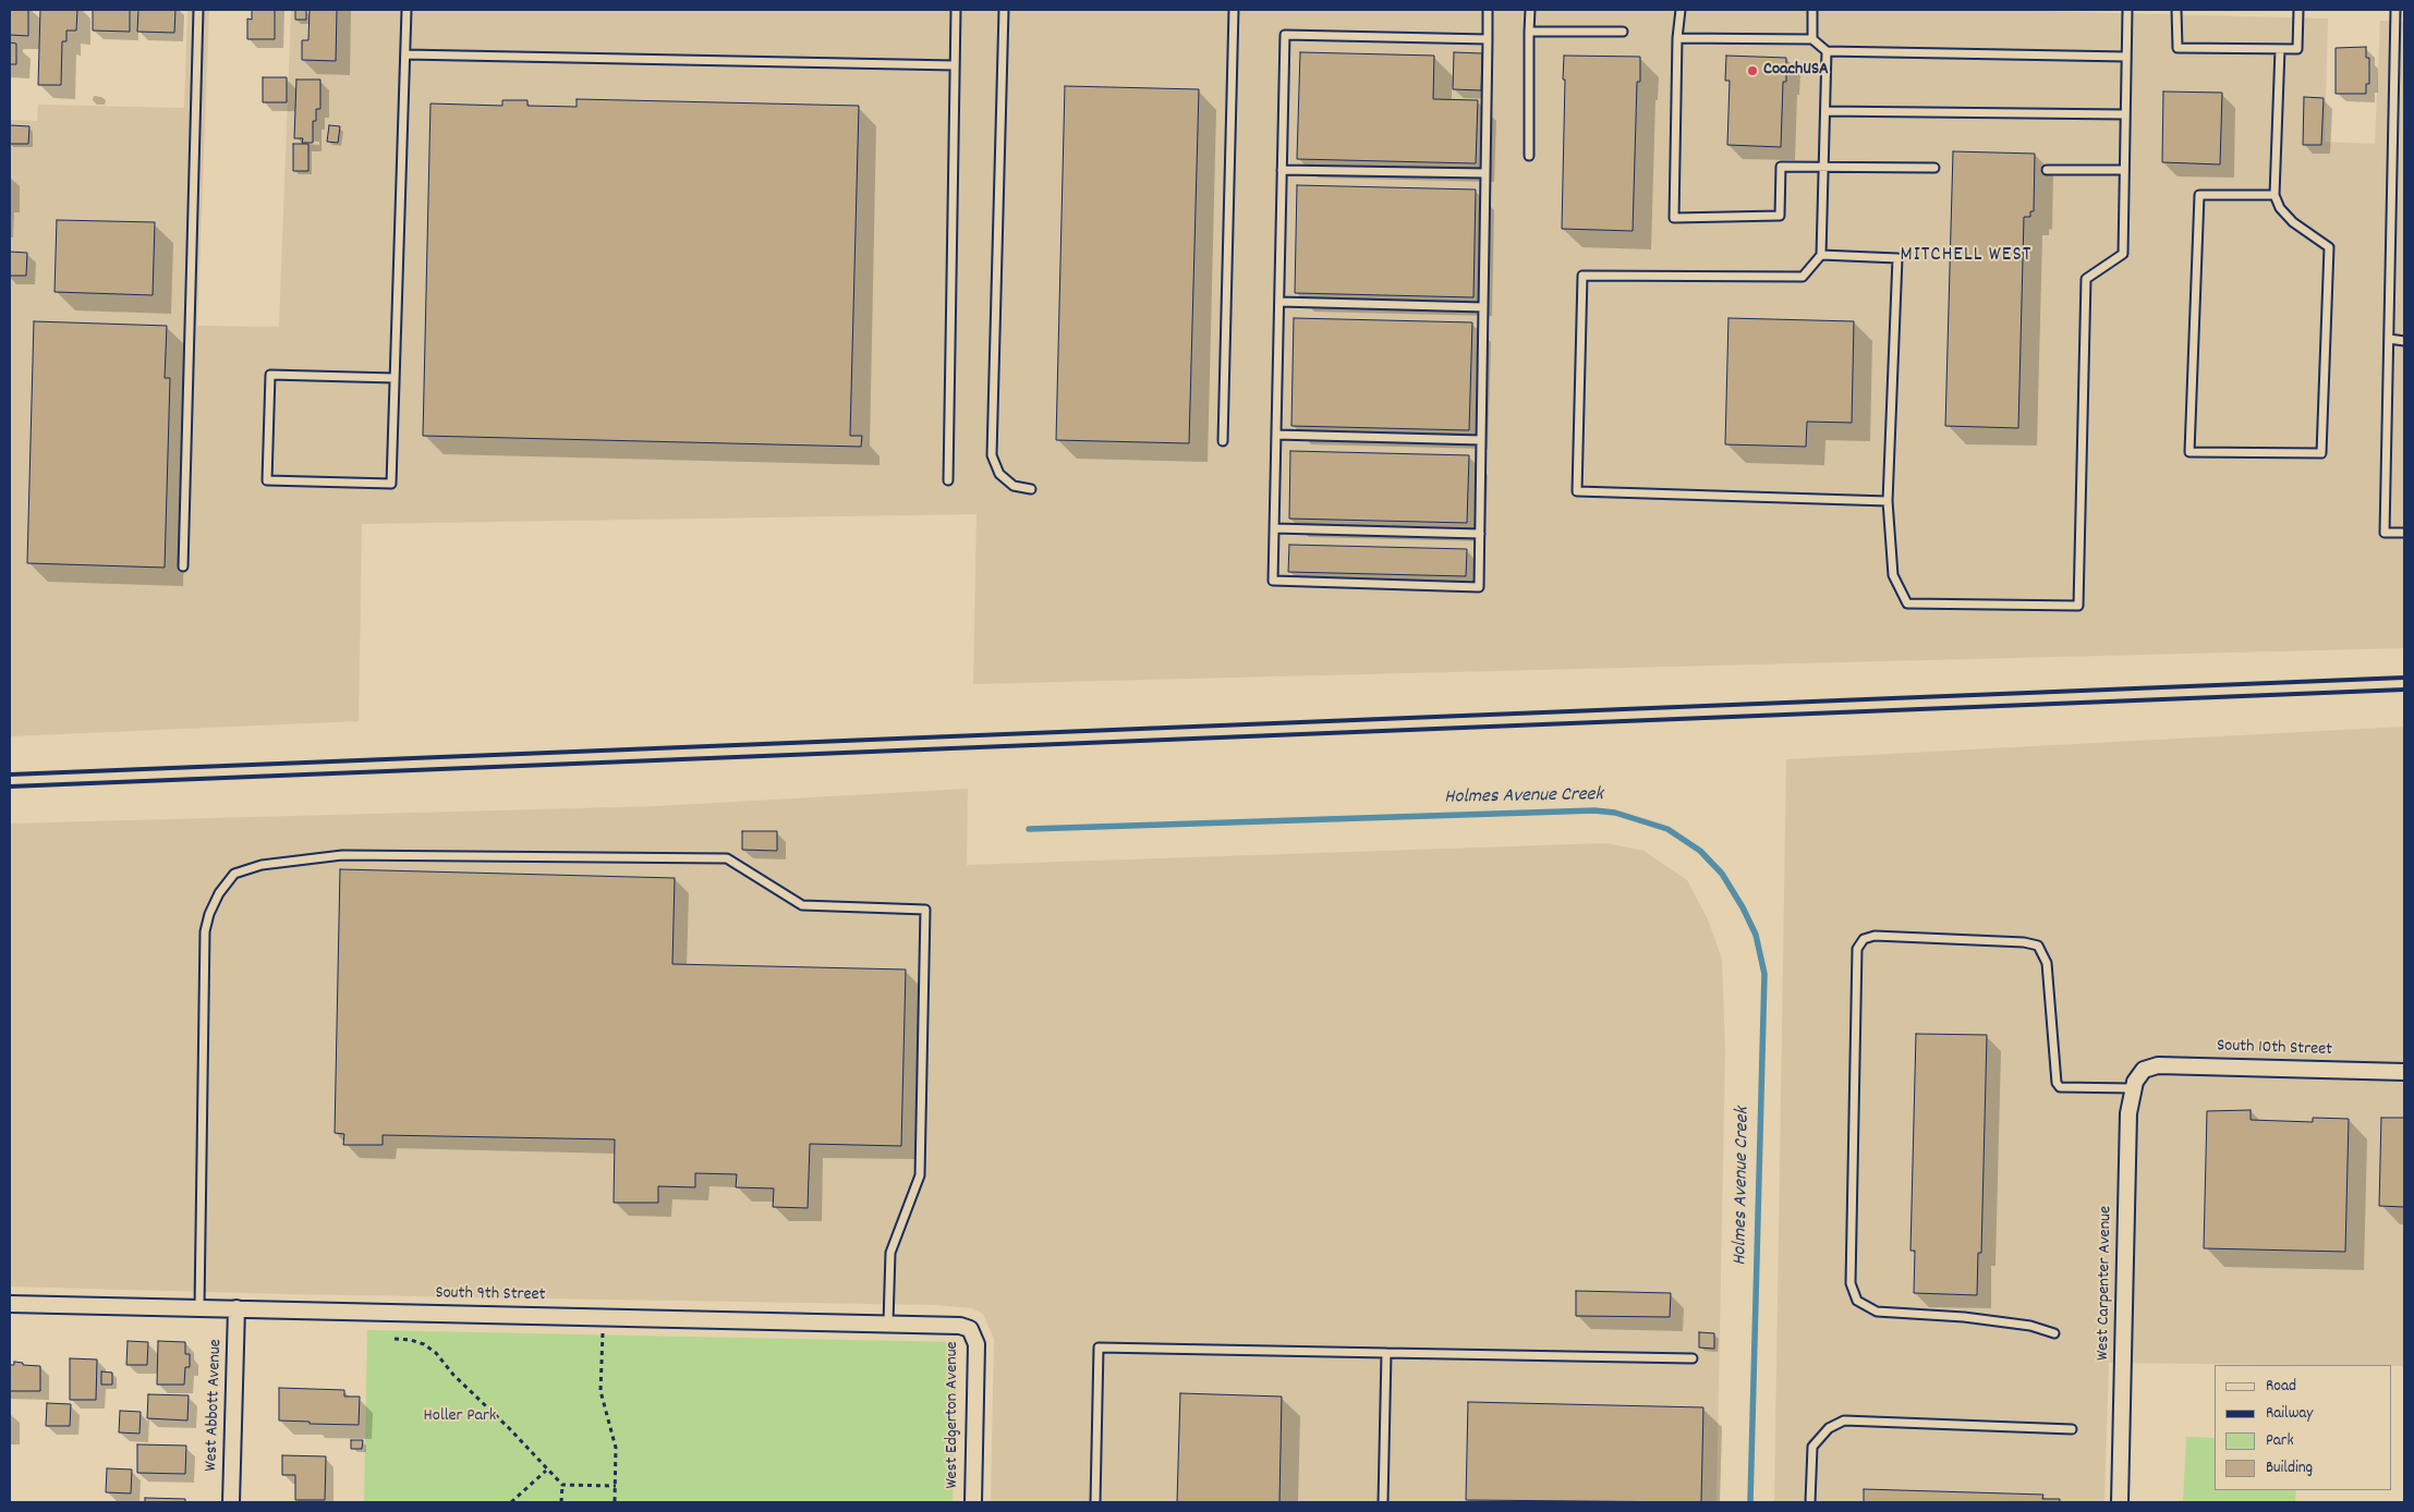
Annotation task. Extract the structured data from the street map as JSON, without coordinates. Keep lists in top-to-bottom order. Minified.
{"streets":{"street":["South 10th Street","West Carpenter Avenue","South 9th Street","West Abbott Avenue","West Edgerton Avenue"]},"crossings":[["South 10th Street","West Carpenter Avenue"],["South 9th Street","West Abbott Avenue"],["South 9th Street","West Edgerton Avenue"]],"districts":["MITCHELL WEST"],"water":["Holmes Avenue Creek"],"parks":["Holler Park"],"places":["CoachUSA"],"legend":["Road","Railway","Park","Building"]}
